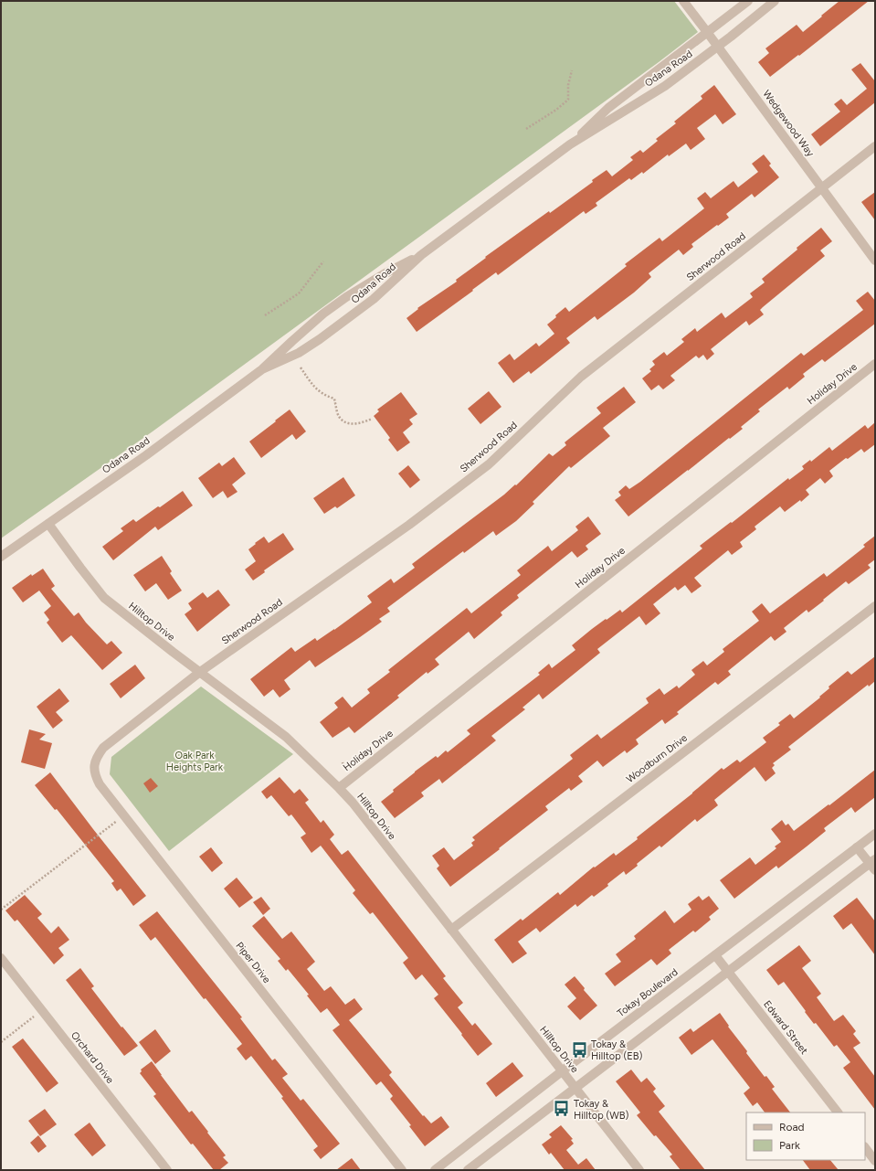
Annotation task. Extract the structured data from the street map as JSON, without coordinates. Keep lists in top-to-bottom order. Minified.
{"streets":{"street":["Odana Road","Wedgewood Way","Sherwood Road","Holiday Drive","Hilltop Drive","Woodburn Drive","Piper Drive","Tokay Boulevard","Edward Street","Orchard Drive"]},"crossings":[["Odana Road","Wedgewood Way"],["Odana Road","Hilltop Drive"],["Wedgewood Way","Sherwood Road"],["Sherwood Road","Hilltop Drive"],["Sherwood Road","Piper Drive"],["Holiday Drive","Hilltop Drive"],["Hilltop Drive","Woodburn Drive"],["Hilltop Drive","Tokay Boulevard"],["Tokay Boulevard","Edward Street"]],"parks":["Oak Park Heights Park"],"places":{"bus stop":["Tokay & Hilltop (EB)","Tokay & Hilltop (WB)"]},"legend":["Road","Park"]}
